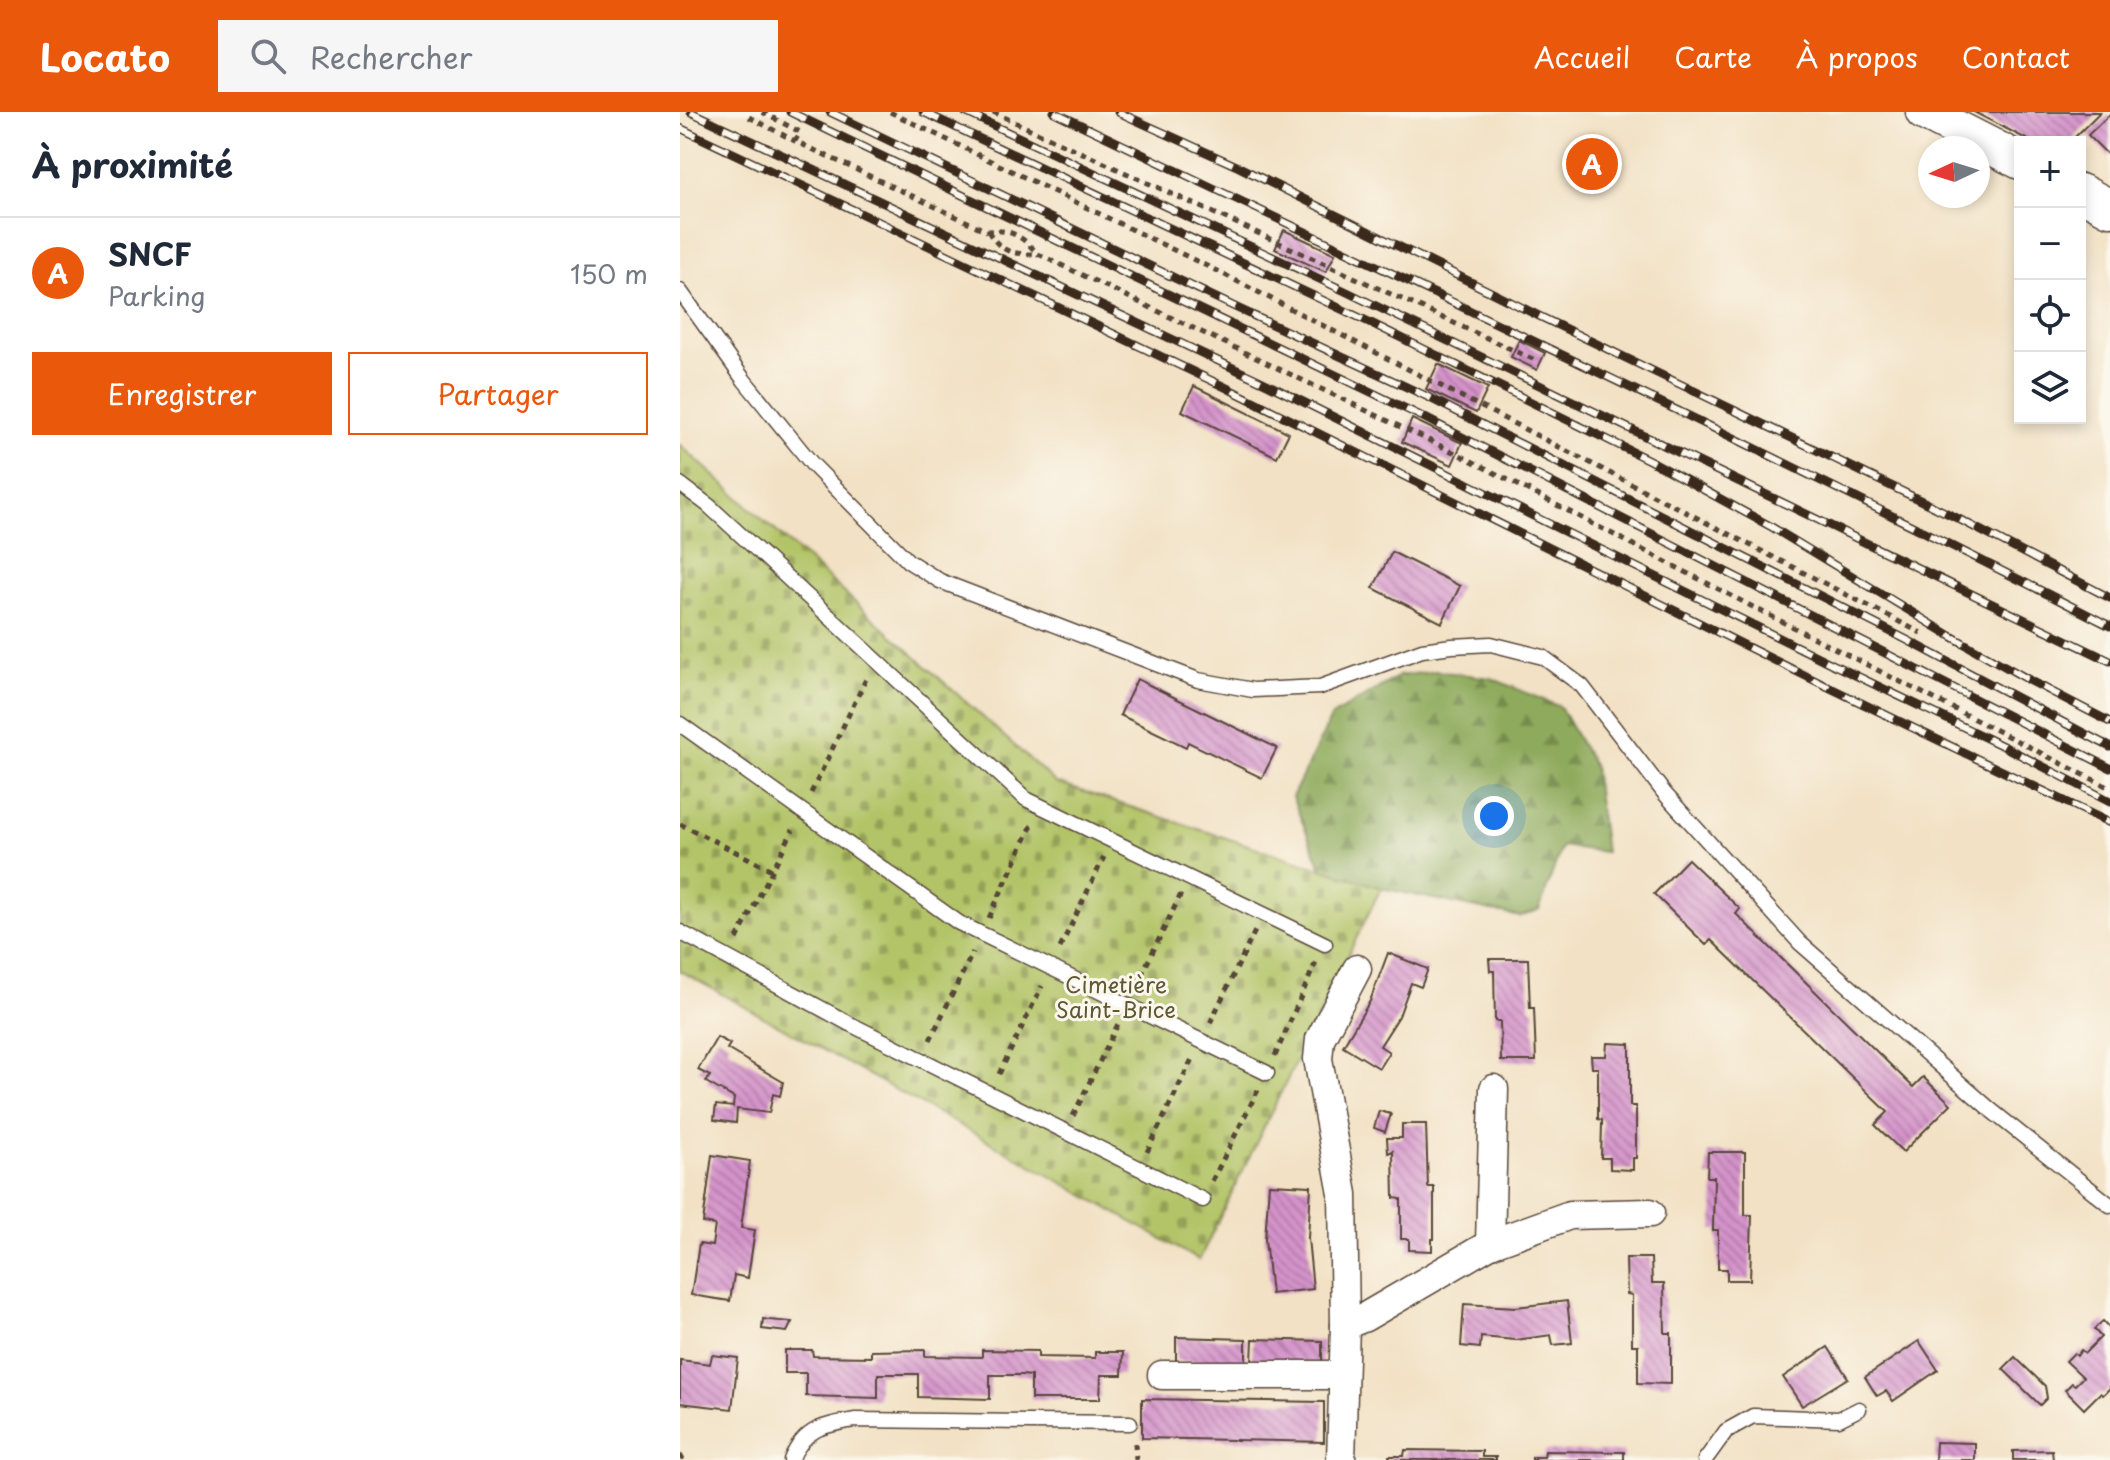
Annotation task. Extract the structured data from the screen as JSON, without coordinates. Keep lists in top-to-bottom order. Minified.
{"parks":["Cimetière Saint-Brice"],"north":"left","page":{"header":"Locato","search":"Rechercher","nav":["Accueil","Carte","À propos","Contact"],"heading":"À proximité","pins":"A","map_buttons":["+","−"],"list":[{"mark":"A","name":"SNCF","note":"Parking","value":"150 m"}],"buttons":["Enregistrer","Partager"]}}
